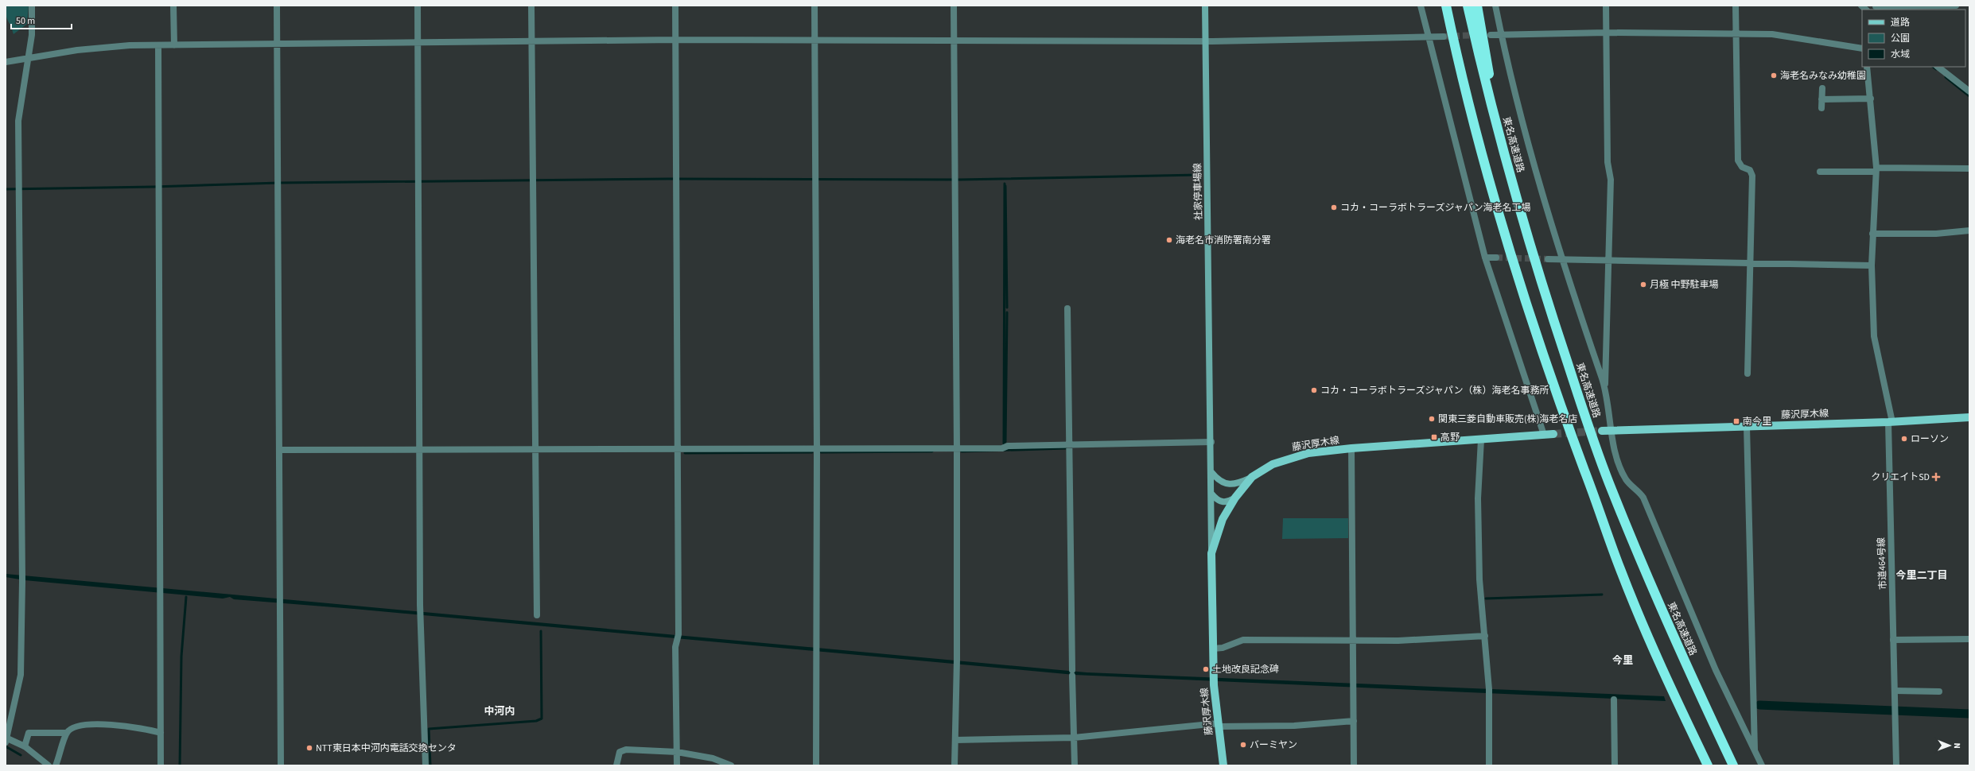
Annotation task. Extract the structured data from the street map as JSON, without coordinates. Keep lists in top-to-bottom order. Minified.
{"streets":{"highway":["東名高速道路"],"main road":["社家停車場線","藤沢厚木線"],"street":["市道464号線"]},"crossings":[["社家停車場線","藤沢厚木線"],["藤沢厚木線","市道464号線"]],"districts":["今里二丁目","今里","中河内"],"places":{"other":["海老名みなみ幼稚園","コカ・コーラボトラーズジャパン海老名工場","海老名市消防署南分署","月極 中野駐車場","コカ・コーラボトラーズジャパン（株）海老名事務所","関東三菱自動車販売(株)海老名店","ローソン","土地改良記念碑","バーミヤン","NTT東日本中河内電話交換センタ"],"transit":["南今里","高野"],"health":["クリエイトSD"]},"legend":["道路","公園","水域"],"scale_bar":"50 m","north":"right"}
